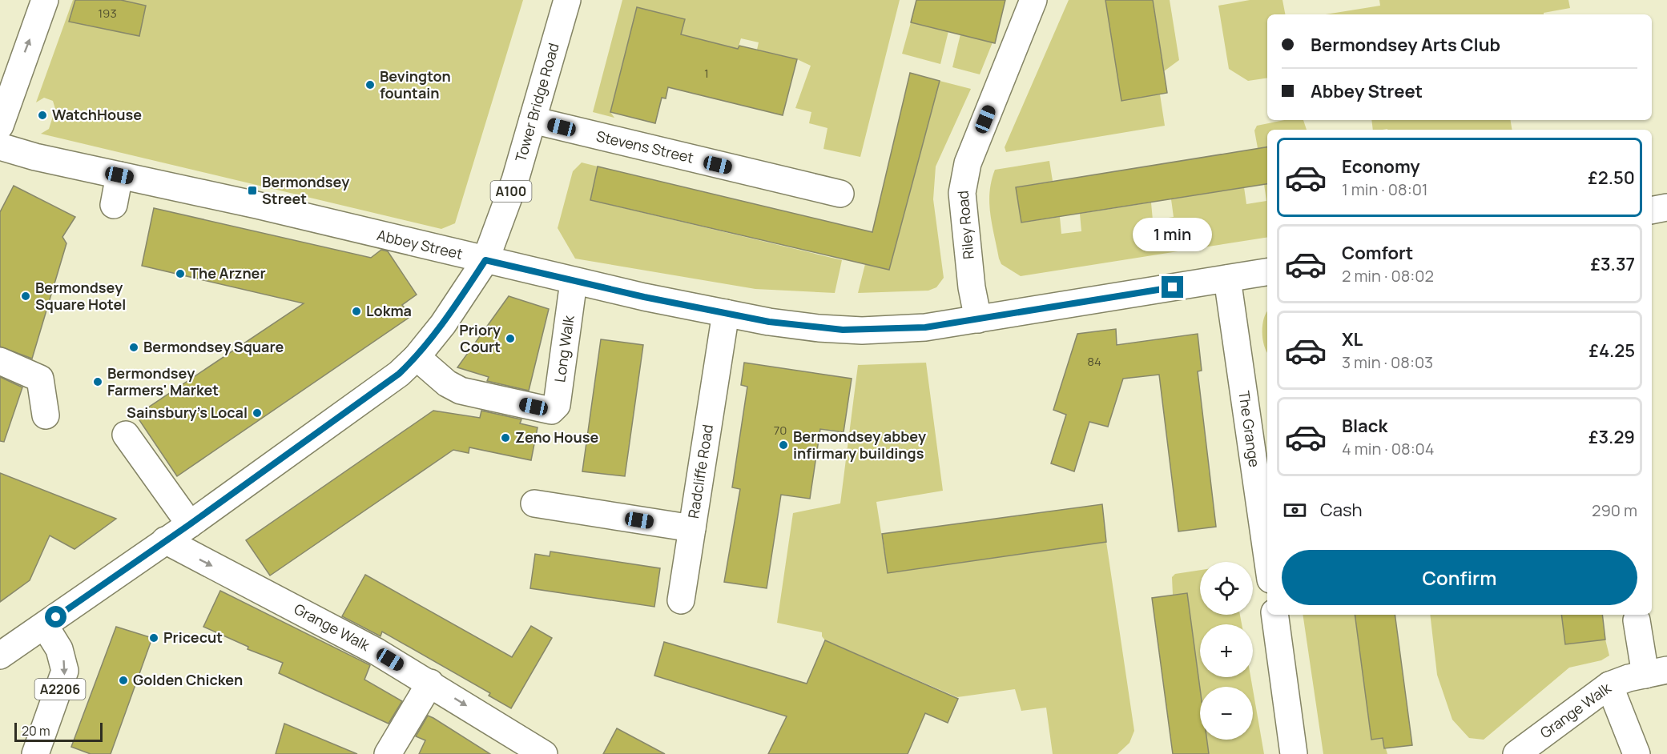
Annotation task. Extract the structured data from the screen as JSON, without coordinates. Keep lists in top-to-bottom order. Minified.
{"streets":{"main road":["Tower Bridge Road","Stevens Street","A100","Riley Road","Abbey Street","Long Walk","The Grange","Radcliffe Road","Grange Walk","A2206"]},"crossings":[["Tower Bridge Road","Stevens Street"],["Tower Bridge Road","Abbey Street"],["Tower Bridge Road","Long Walk"],["Tower Bridge Road","Grange Walk"],["Tower Bridge Road","A2206"],["Riley Road","Abbey Street"],["Abbey Street","Long Walk"],["Abbey Street","The Grange"],["Abbey Street","Radcliffe Road"]],"one_way":["Grange Walk"],"places":{"other":["Bevington fountain","WatchHouse","The Arzner","Bermondsey Square Hotel","Lokma","Priory Court","Bermondsey Square","Bermondsey Farmers' Market","Sainsbury's Local","Zeno House","Bermondsey abbey infirmary buildings","Pricecut","Golden Chicken"],"transit":["Bermondsey Street"]},"house_numbers":["193","1","84","70"],"scale_bar":"20 m","page":{"banner":["Bermondsey Arts Club","Abbey Street"],"list":[{"name":"Economy","note":"1 min · 08:01","value":"£2.50"},{"name":"Comfort","note":"2 min · 08:02","value":"£3.37"},{"name":"XL","note":"3 min · 08:03","value":"£4.25"},{"name":"Black","note":"4 min · 08:04","value":"£3.29"}],"bubble":"1 min","pay":["Cash","290 m"],"buttons":"Confirm","map_buttons":["+","−"],"scale":"20 m"}}
